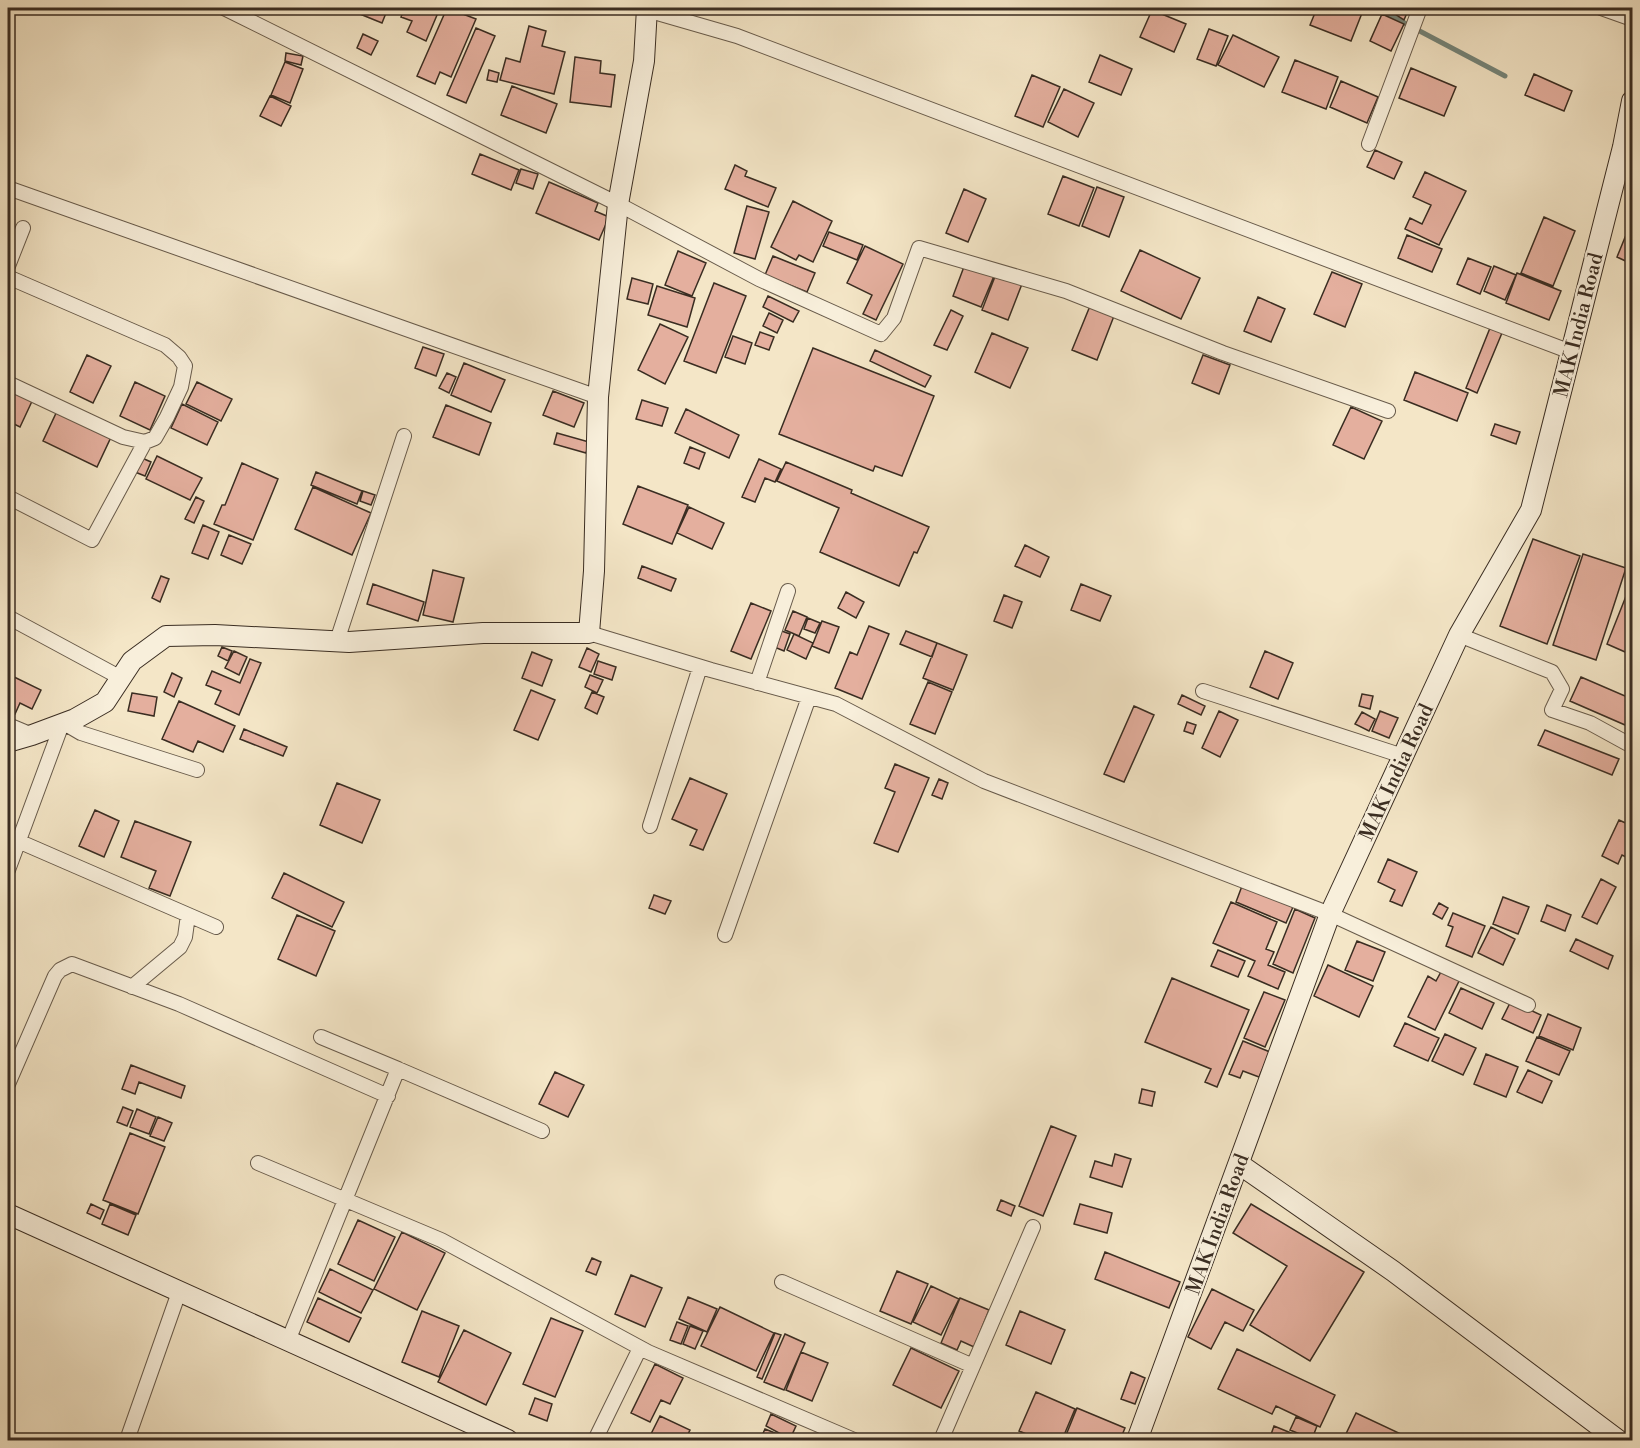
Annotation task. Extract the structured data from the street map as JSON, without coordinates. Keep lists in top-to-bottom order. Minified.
{"streets":{"street":["MAK India Road"]}}
